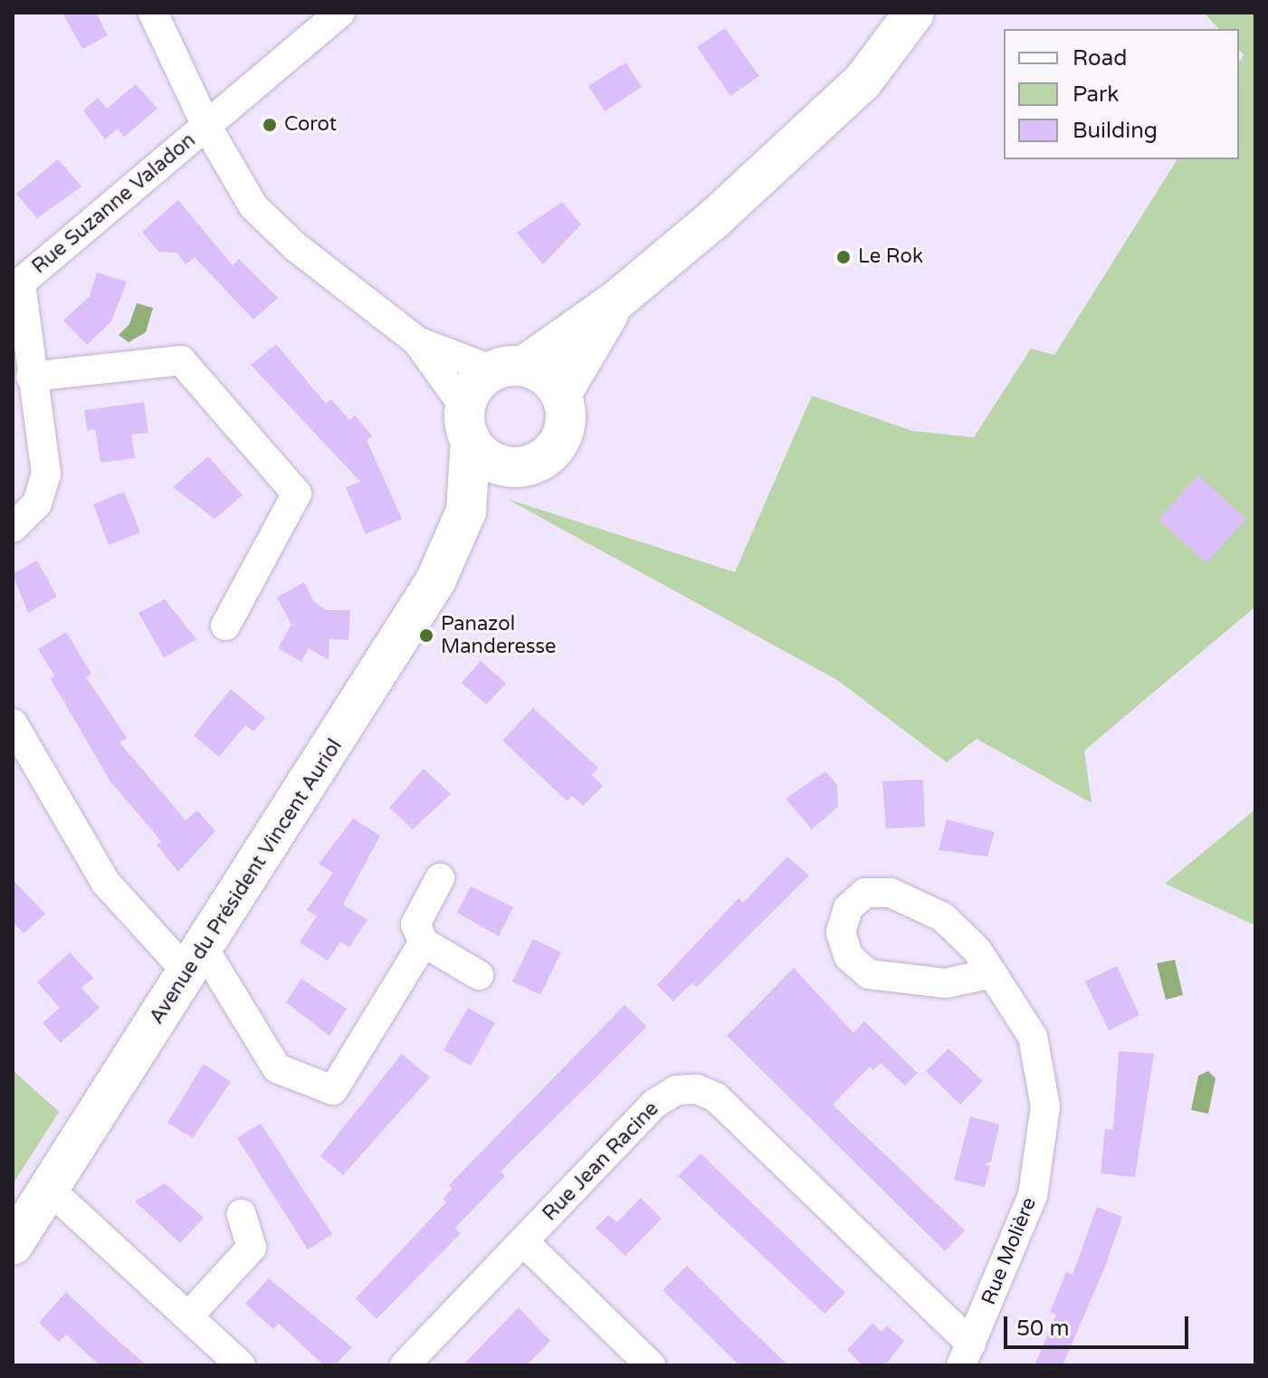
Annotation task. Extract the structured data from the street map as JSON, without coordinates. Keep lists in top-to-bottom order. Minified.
{"streets":{"street":["Rue Suzanne Valadon","Avenue du Président Vincent Auriol","Rue Jean Racine","Rue Molière"]},"crossings":[["Rue Jean Racine","Rue Molière"]],"places":["Corot","Le Rok","Panazol Manderesse"],"legend":["Road","Park","Building"],"scale_bar":"50 m"}
